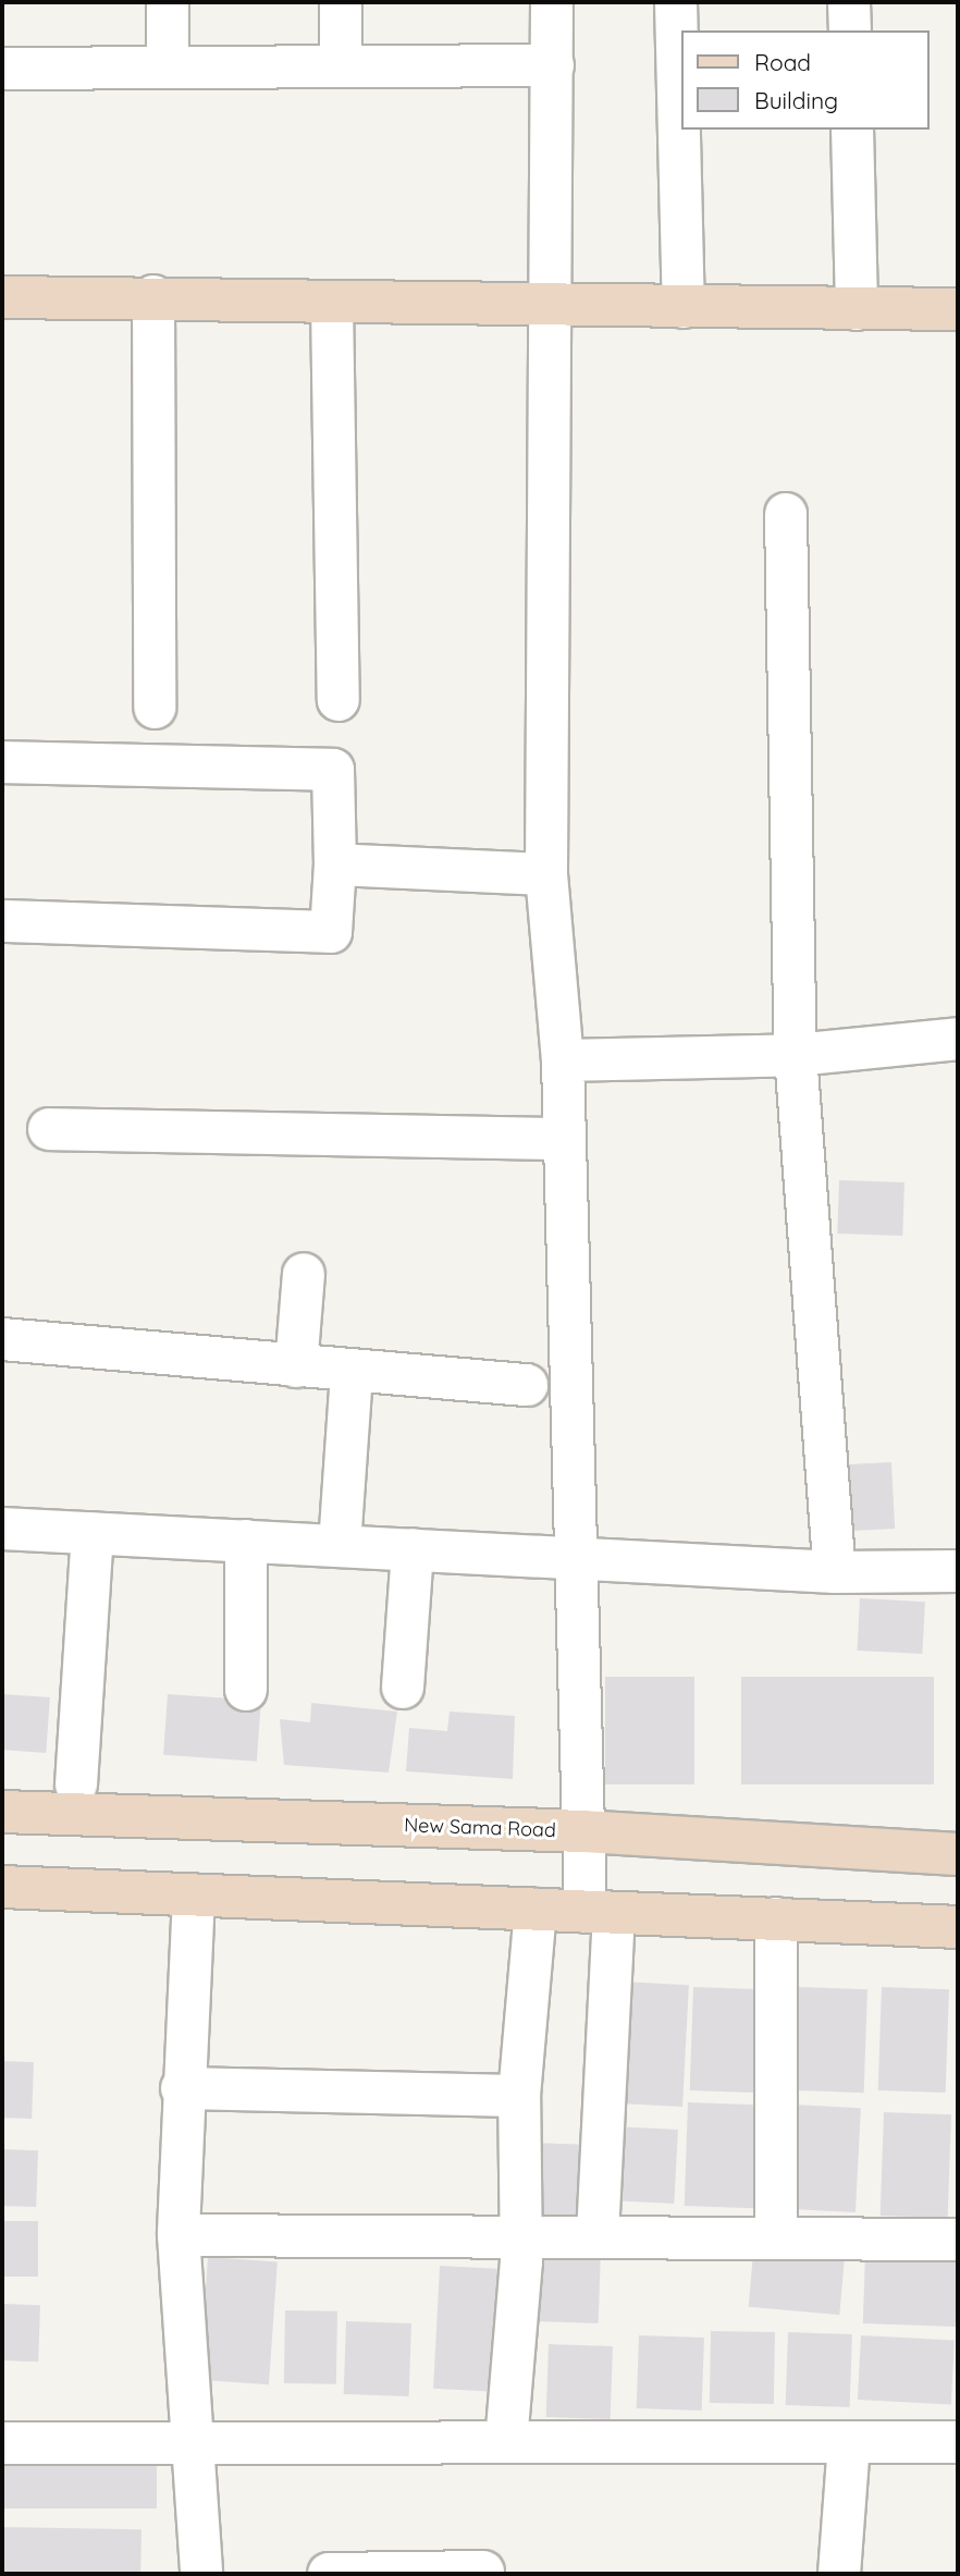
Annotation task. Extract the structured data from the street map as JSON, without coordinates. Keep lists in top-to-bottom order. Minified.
{"streets":{"main road":["New Sama Road"]},"legend":["Road","Building"]}
